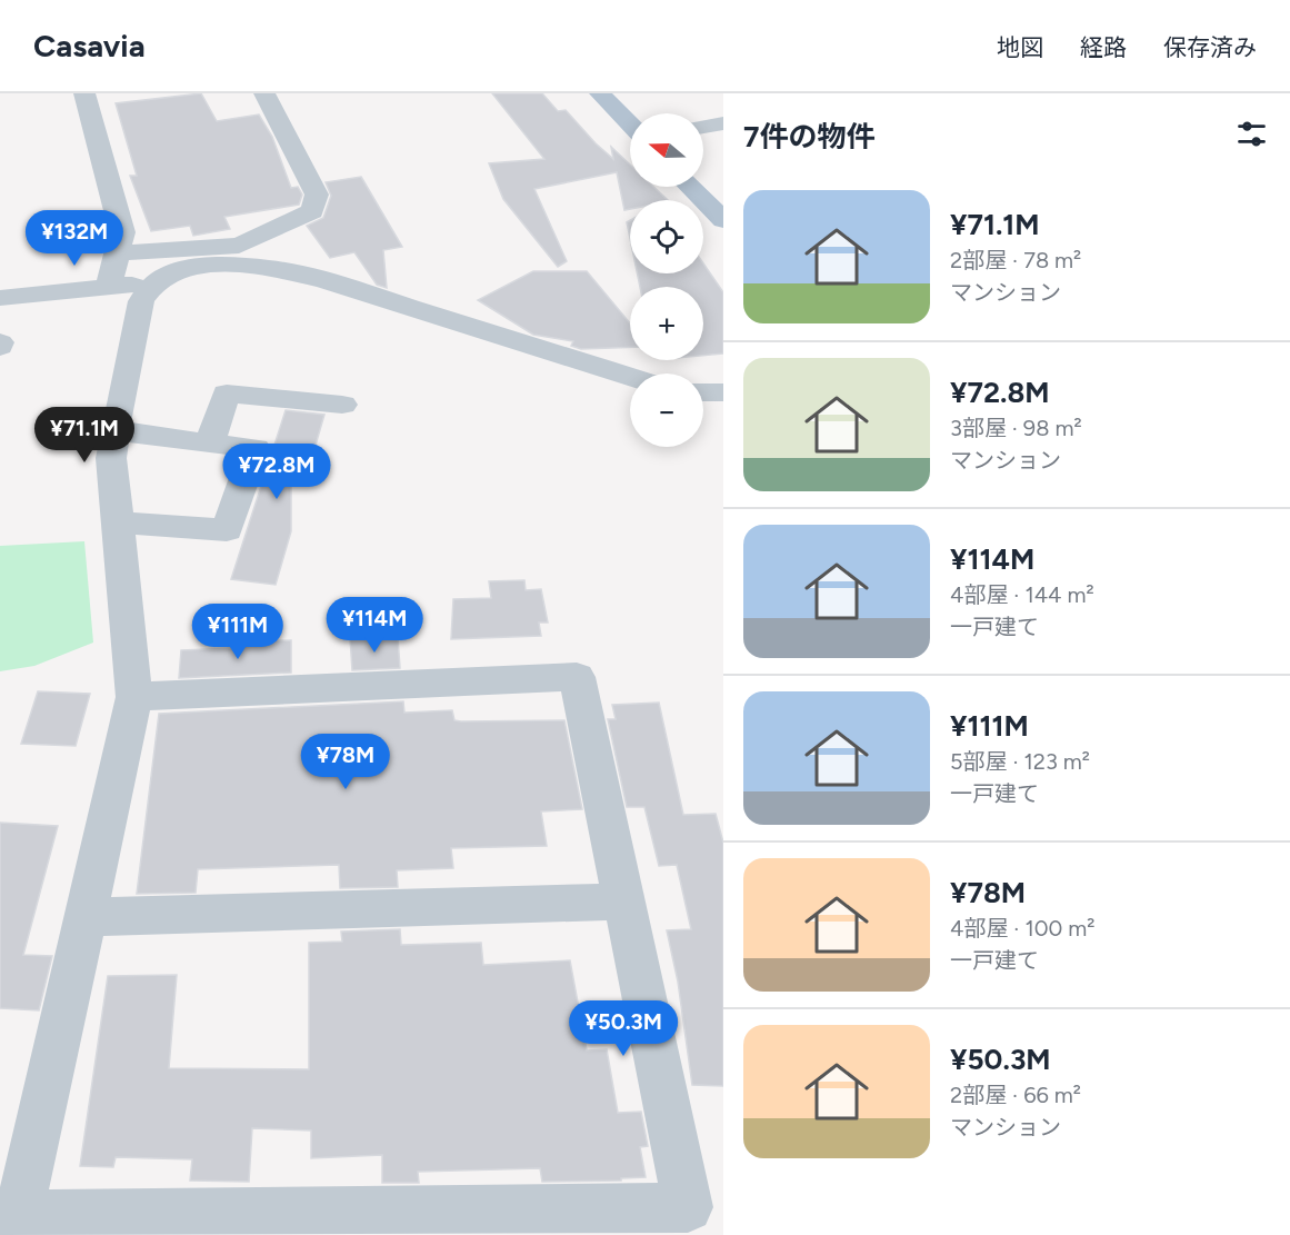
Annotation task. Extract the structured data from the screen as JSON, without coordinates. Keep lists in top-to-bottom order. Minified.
{"north":"left","page":{"header":"Casavia","nav":["地図","経路","保存済み"],"heading":"7件の物件","map_buttons":["+","−"],"list":[{"name":"¥71.1M","note":"2部屋 · 78 m² · マンション"},{"name":"¥72.8M","note":"3部屋 · 98 m² · マンション"},{"name":"¥114M","note":"4部屋 · 144 m² · 一戸建て"},{"name":"¥111M","note":"5部屋 · 123 m² · 一戸建て"},{"name":"¥78M","note":"4部屋 · 100 m² · 一戸建て"},{"name":"¥50.3M","note":"2部屋 · 66 m² · マンション"}],"price":["¥132M","¥71.1M","¥72.8M","¥114M","¥111M","¥78M","¥50.3M"]}}
